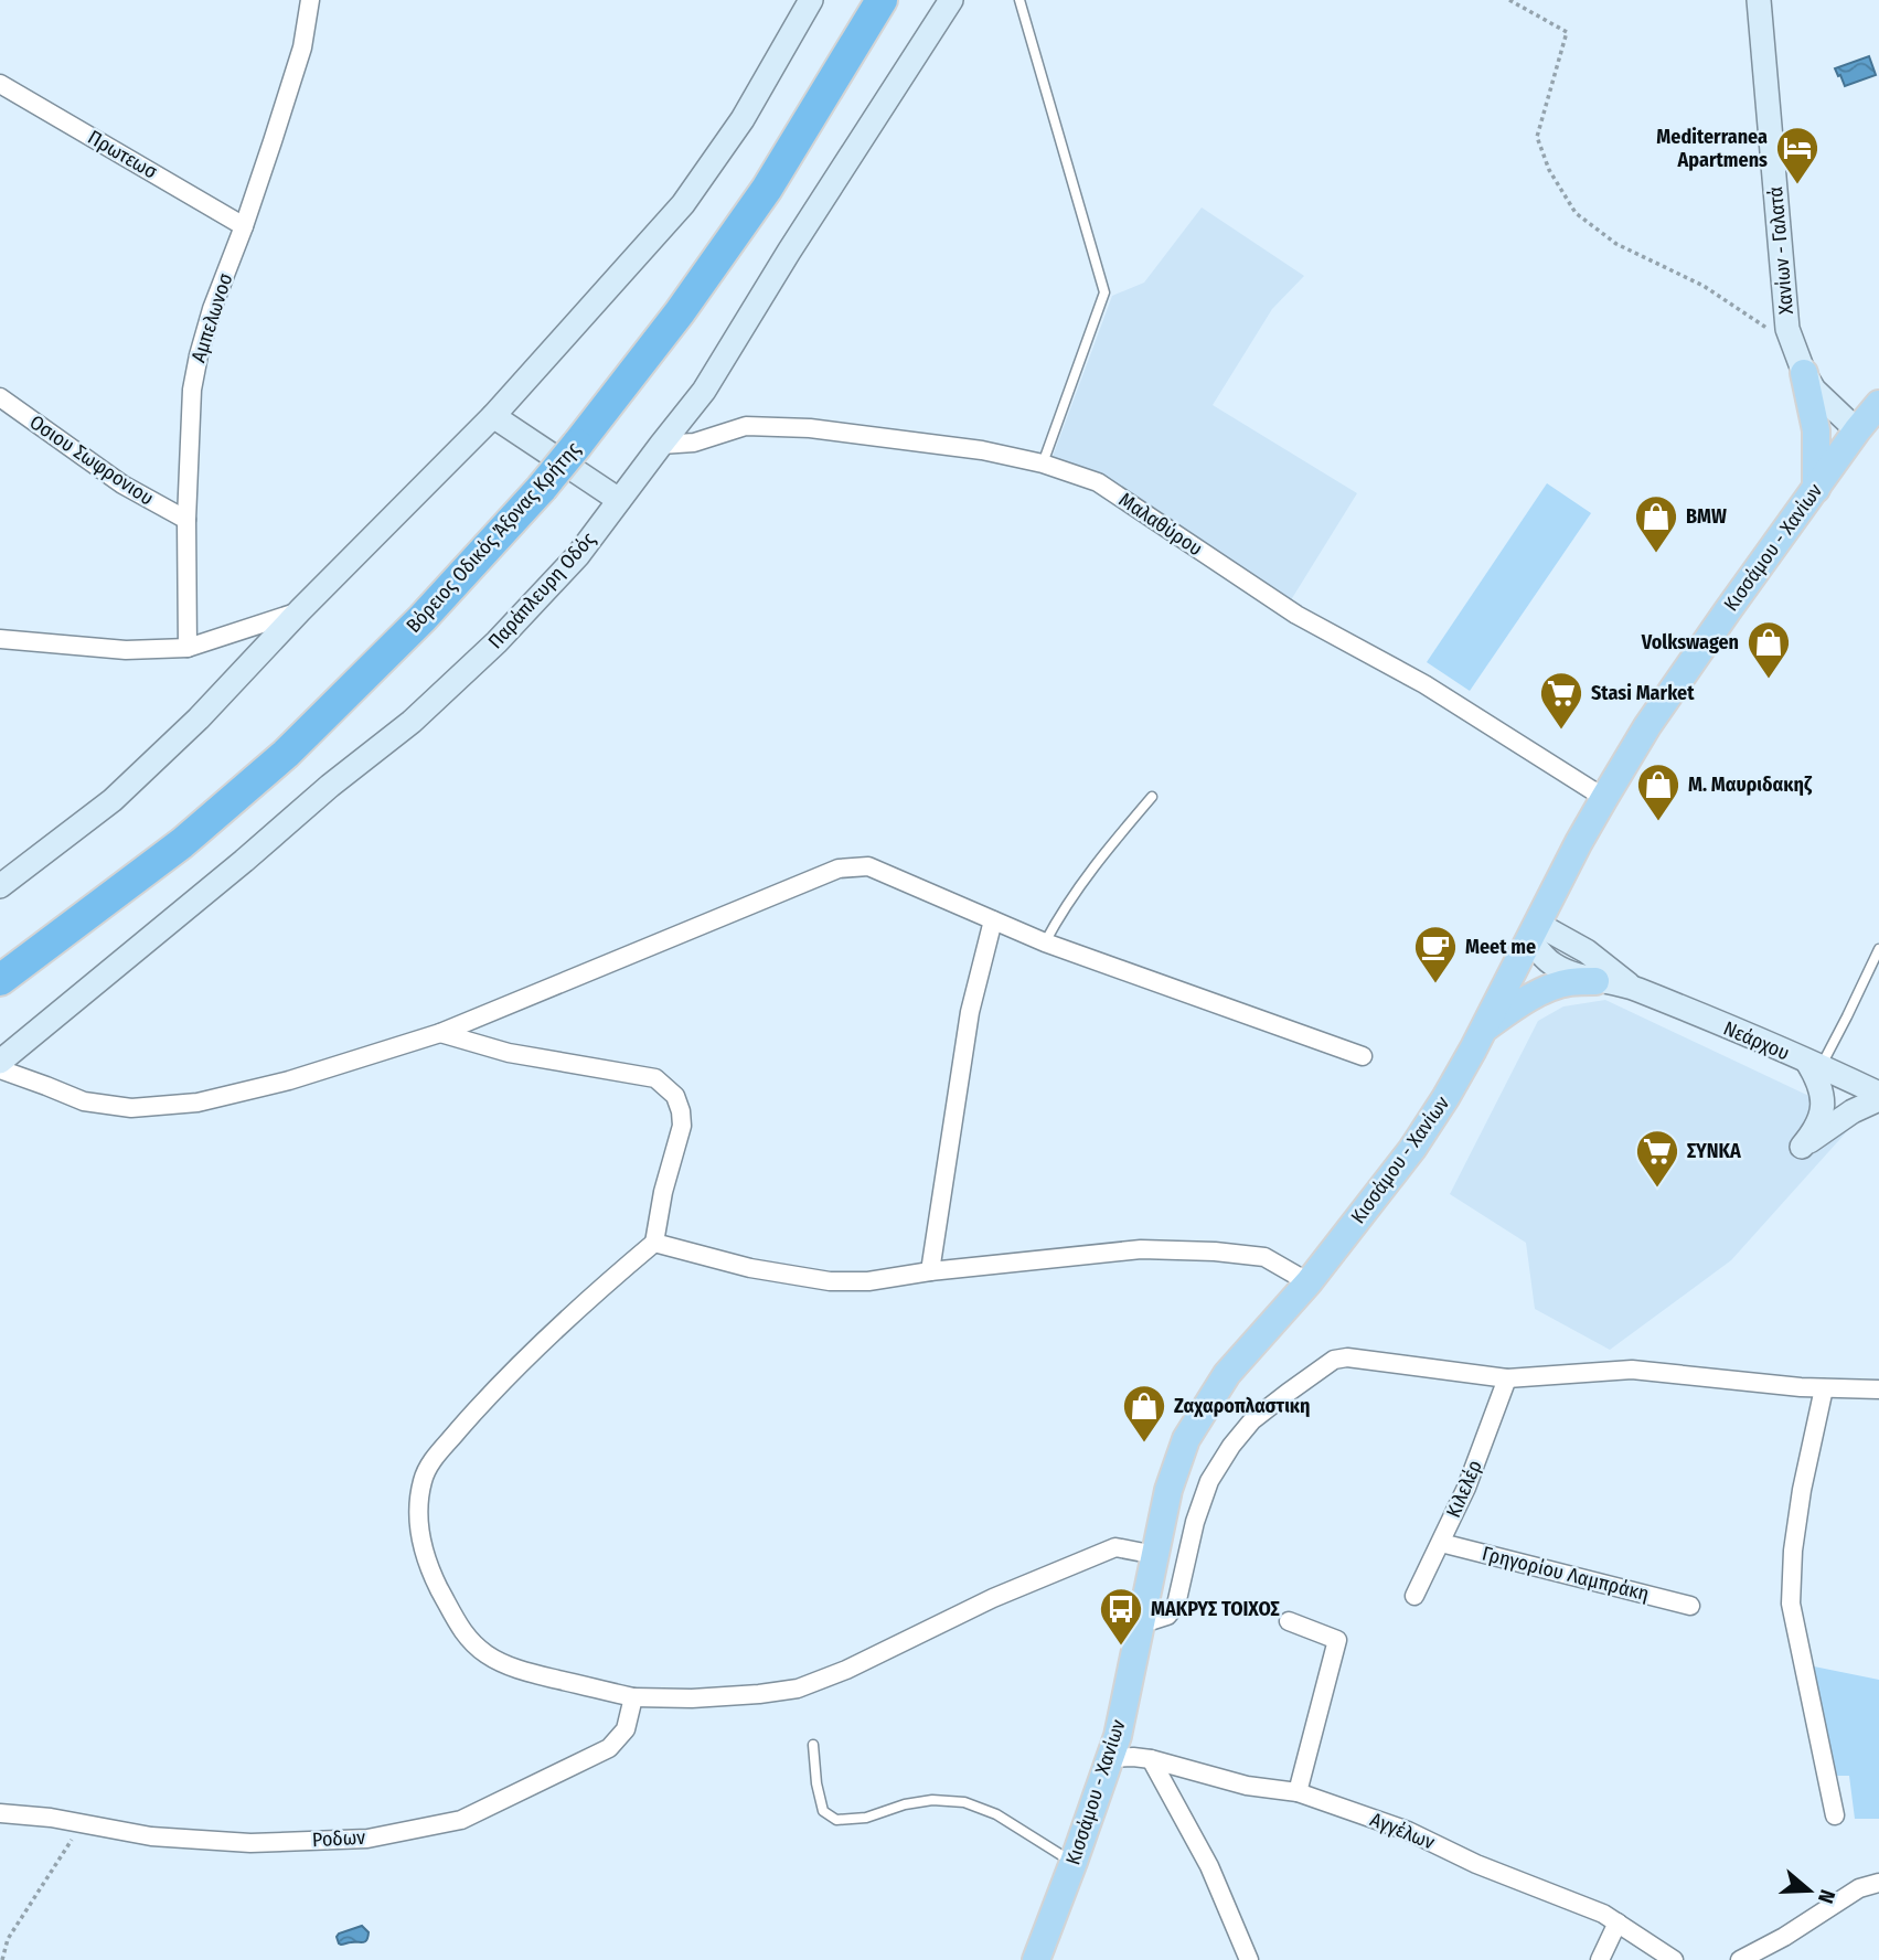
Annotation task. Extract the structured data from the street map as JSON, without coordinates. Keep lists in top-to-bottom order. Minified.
{"streets":{"highway":["Βόρειος Οδικός Άξονας Κρήτης"],"main road":["Κισσάμου - Χανίων"],"street":["Πρωτεωσ","Χανίων - Γαλατά","Αμπελωνοσ","Οσιου Σωφρονιου","Μαλαθύρου","Παράπλευρη Οδός","Νεάρχου","Κιλελέρ","Γρηγορίου Λαμπράκη","Αγγέλων","Ροδων"]},"crossings":[["Πρωτεωσ","Αμπελωνοσ"],["Χανίων - Γαλατά","Κισσάμου - Χανίων"],["Αμπελωνοσ","Οσιου Σωφρονιου"],["Μαλαθύρου","Κισσάμου - Χανίων"],["Μαλαθύρου","Παράπλευρη Οδός"],["Κισσάμου - Χανίων","Νεάρχου"],["Κισσάμου - Χανίων","Αγγέλων"],["Κιλελέρ","Γρηγορίου Λαμπράκη"]],"places":{"hotel":["Mediterranea Apartmens"],"shop":["BMW","Volkswagen","Μ. Μαυριδακηζ","Ζαχαροπλαστικη"],"supermarket":["Stasi Market","ΣΥΝΚΑ"],"cafe":["Meet me"],"bus stop":["ΜΑΚΡΥΣ ΤΟΙΧΟΣ"]},"north":"right"}
